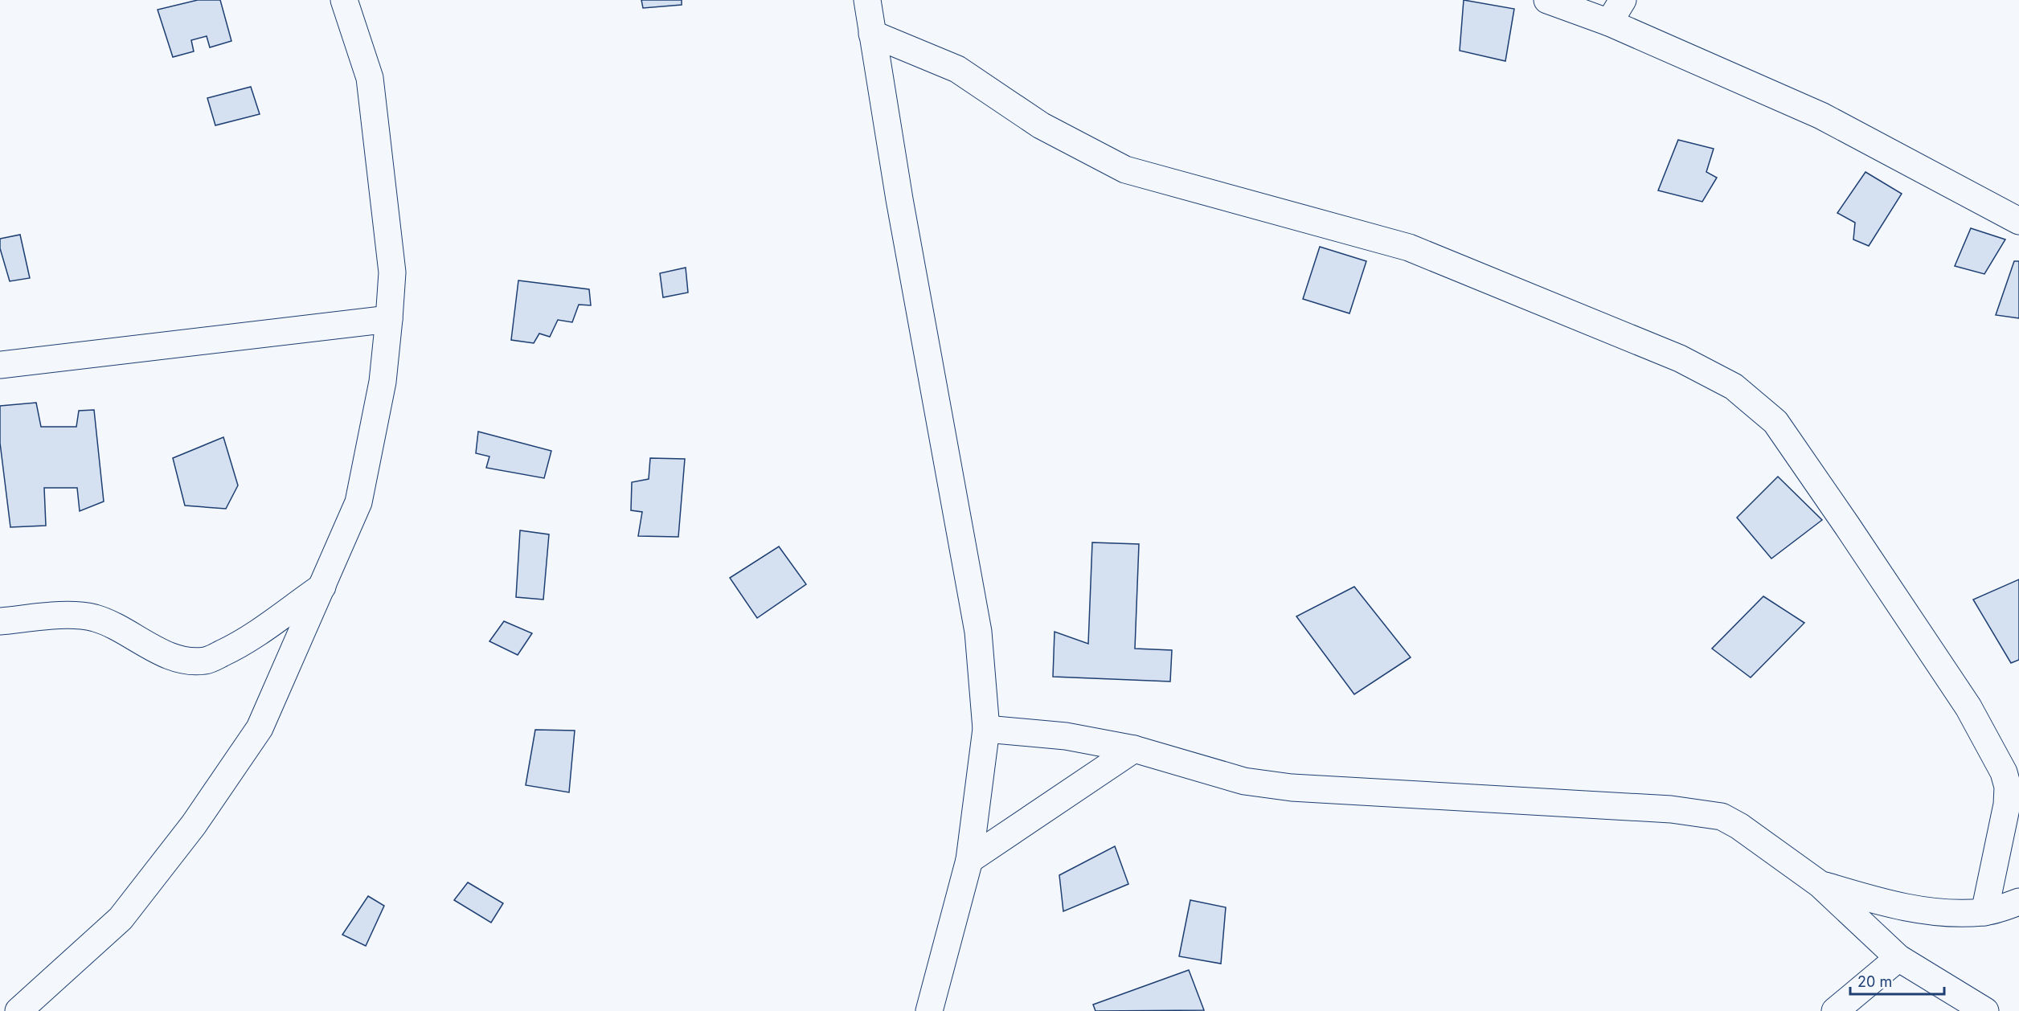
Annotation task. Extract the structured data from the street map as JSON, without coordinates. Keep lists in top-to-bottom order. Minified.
{"scale_bar":"20 m"}
